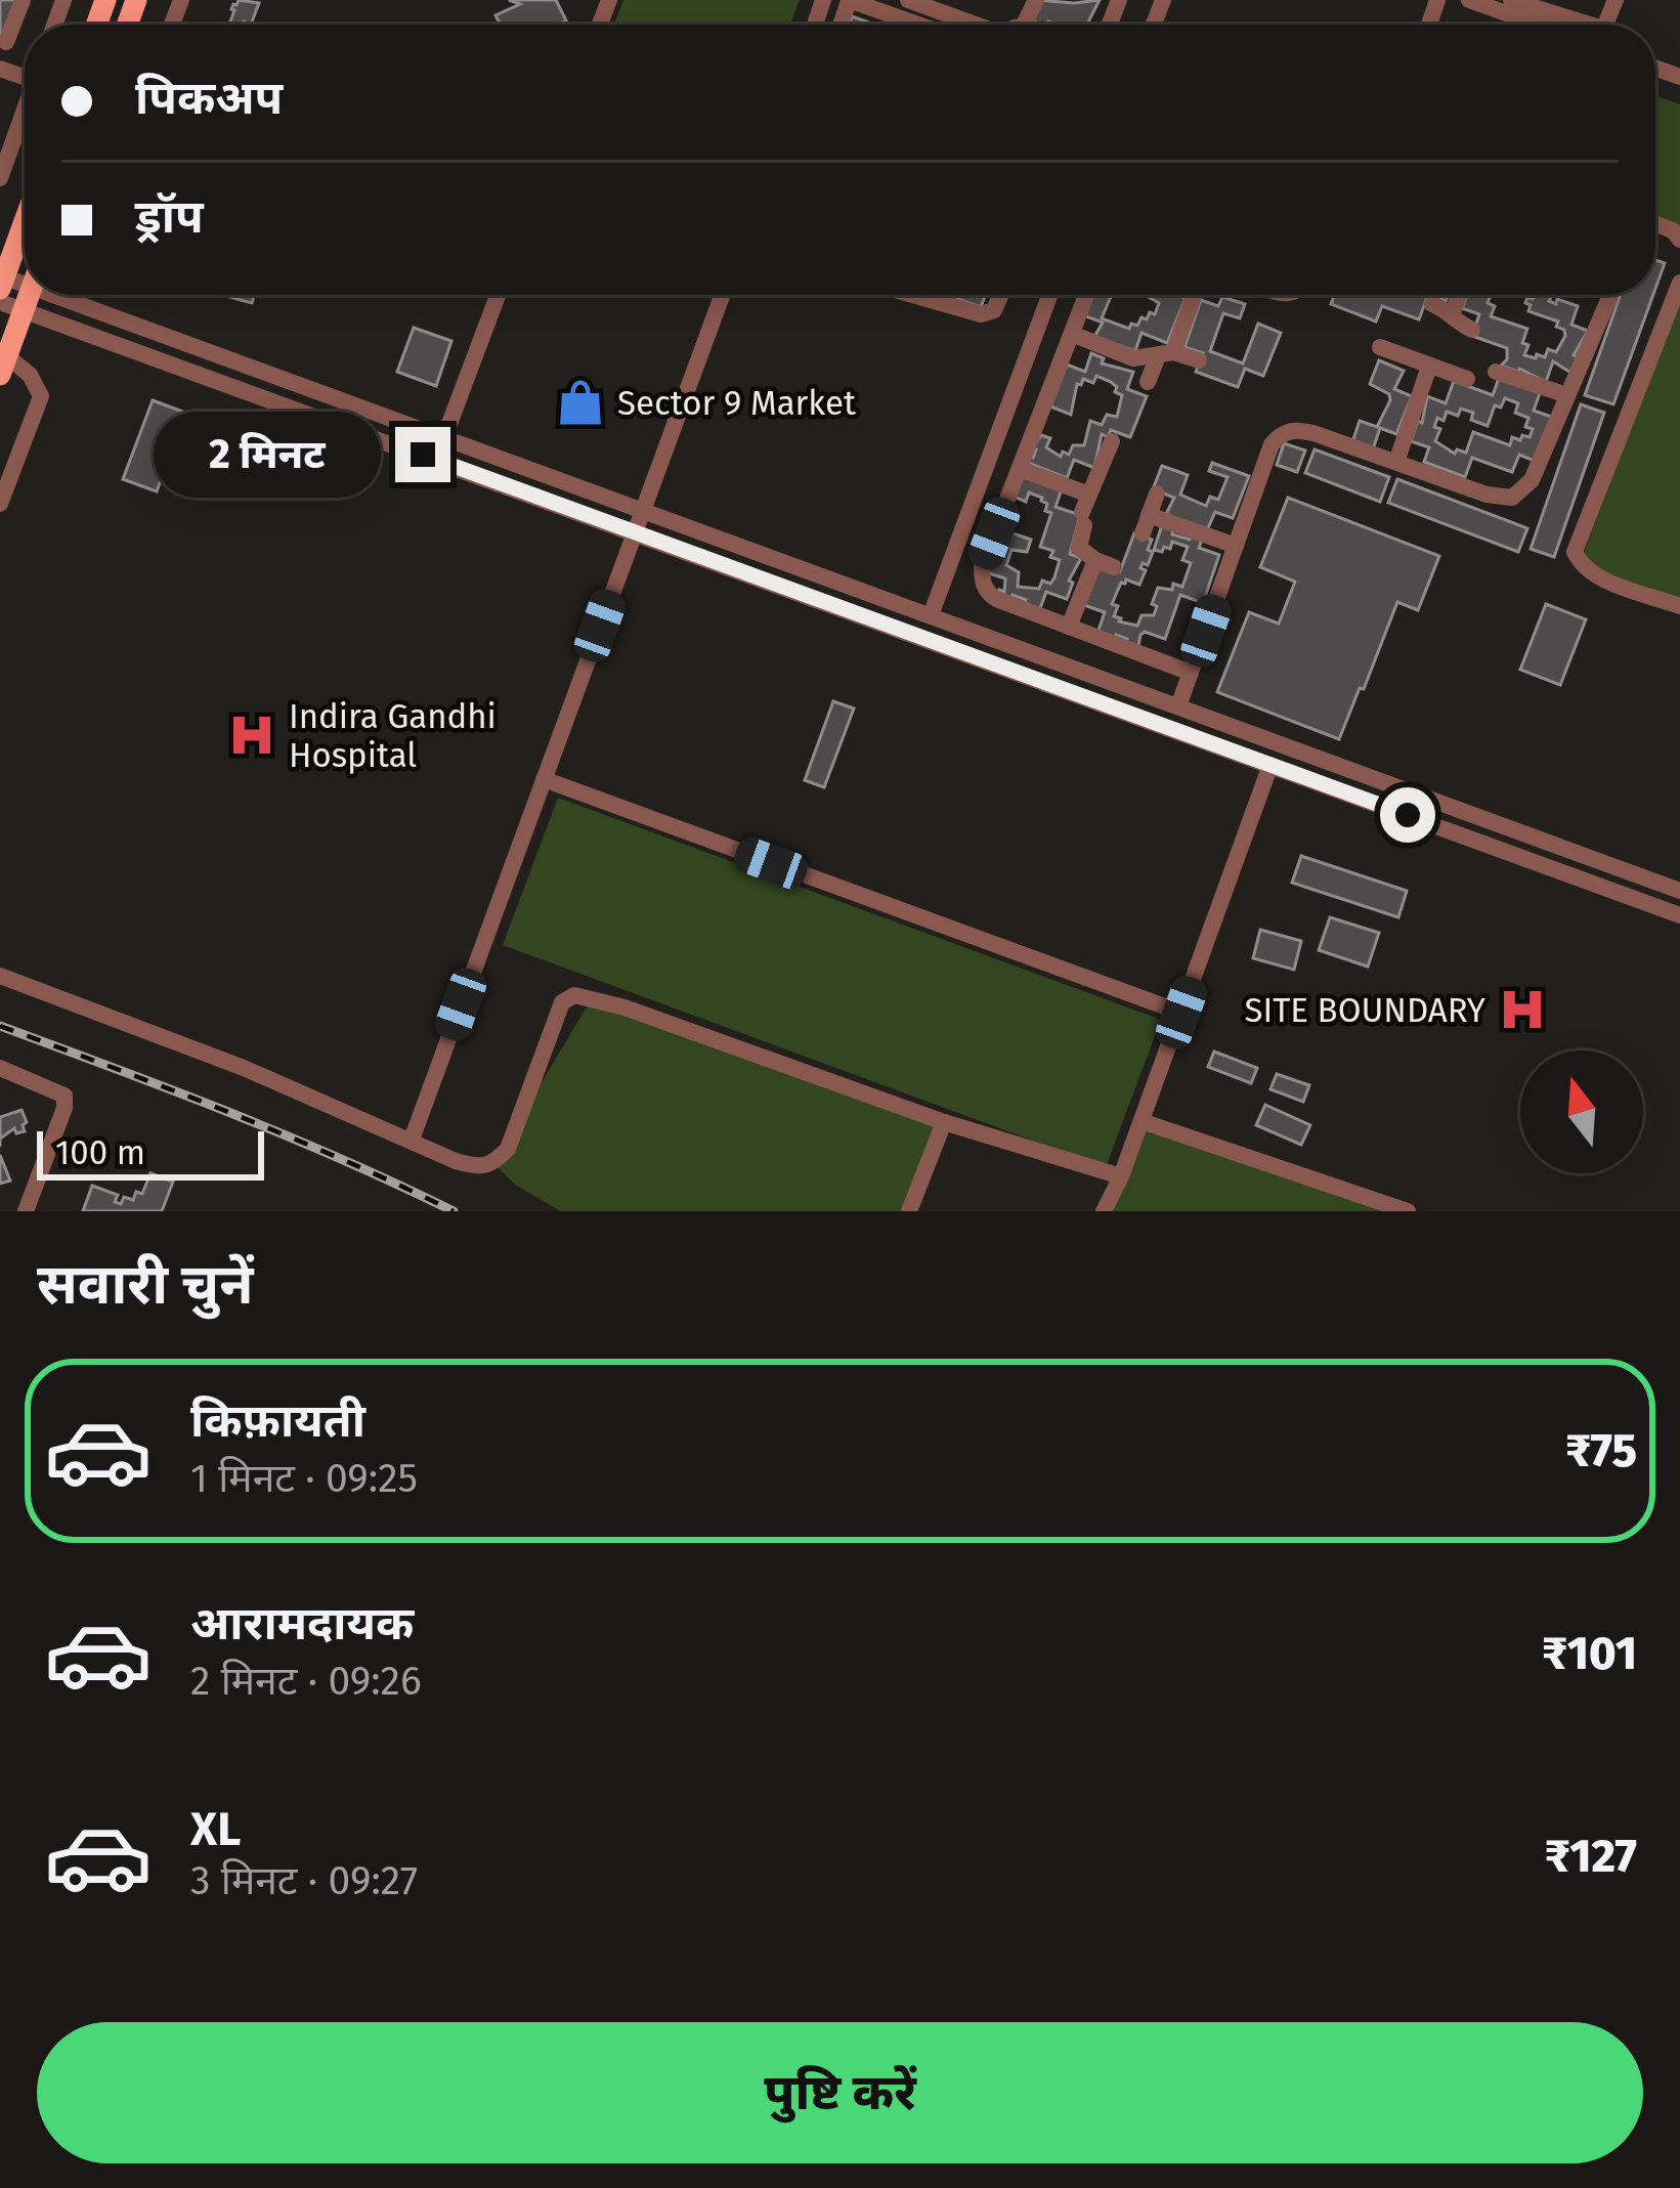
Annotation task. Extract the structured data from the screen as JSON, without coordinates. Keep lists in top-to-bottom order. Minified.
{"places":{"shop":["Sector 9 Market"],"hospital":["Indira Gandhi Hospital","SITE BOUNDARY"]},"scale_bar":"100 m","north":"top","page":{"banner":["पिकअप","ड्रॉप"],"bubble":"2 मिनट","scale":"100 m","heading":"सवारी चुनें","list":[{"name":"किफ़ायती","note":"1 मिनट · 09:25","value":"₹75"},{"name":"आरामदायक","note":"2 मिनट · 09:26","value":"₹101"},{"name":"XL","note":"3 मिनट · 09:27","value":"₹127"}],"buttons":"पुष्टि करें"}}
